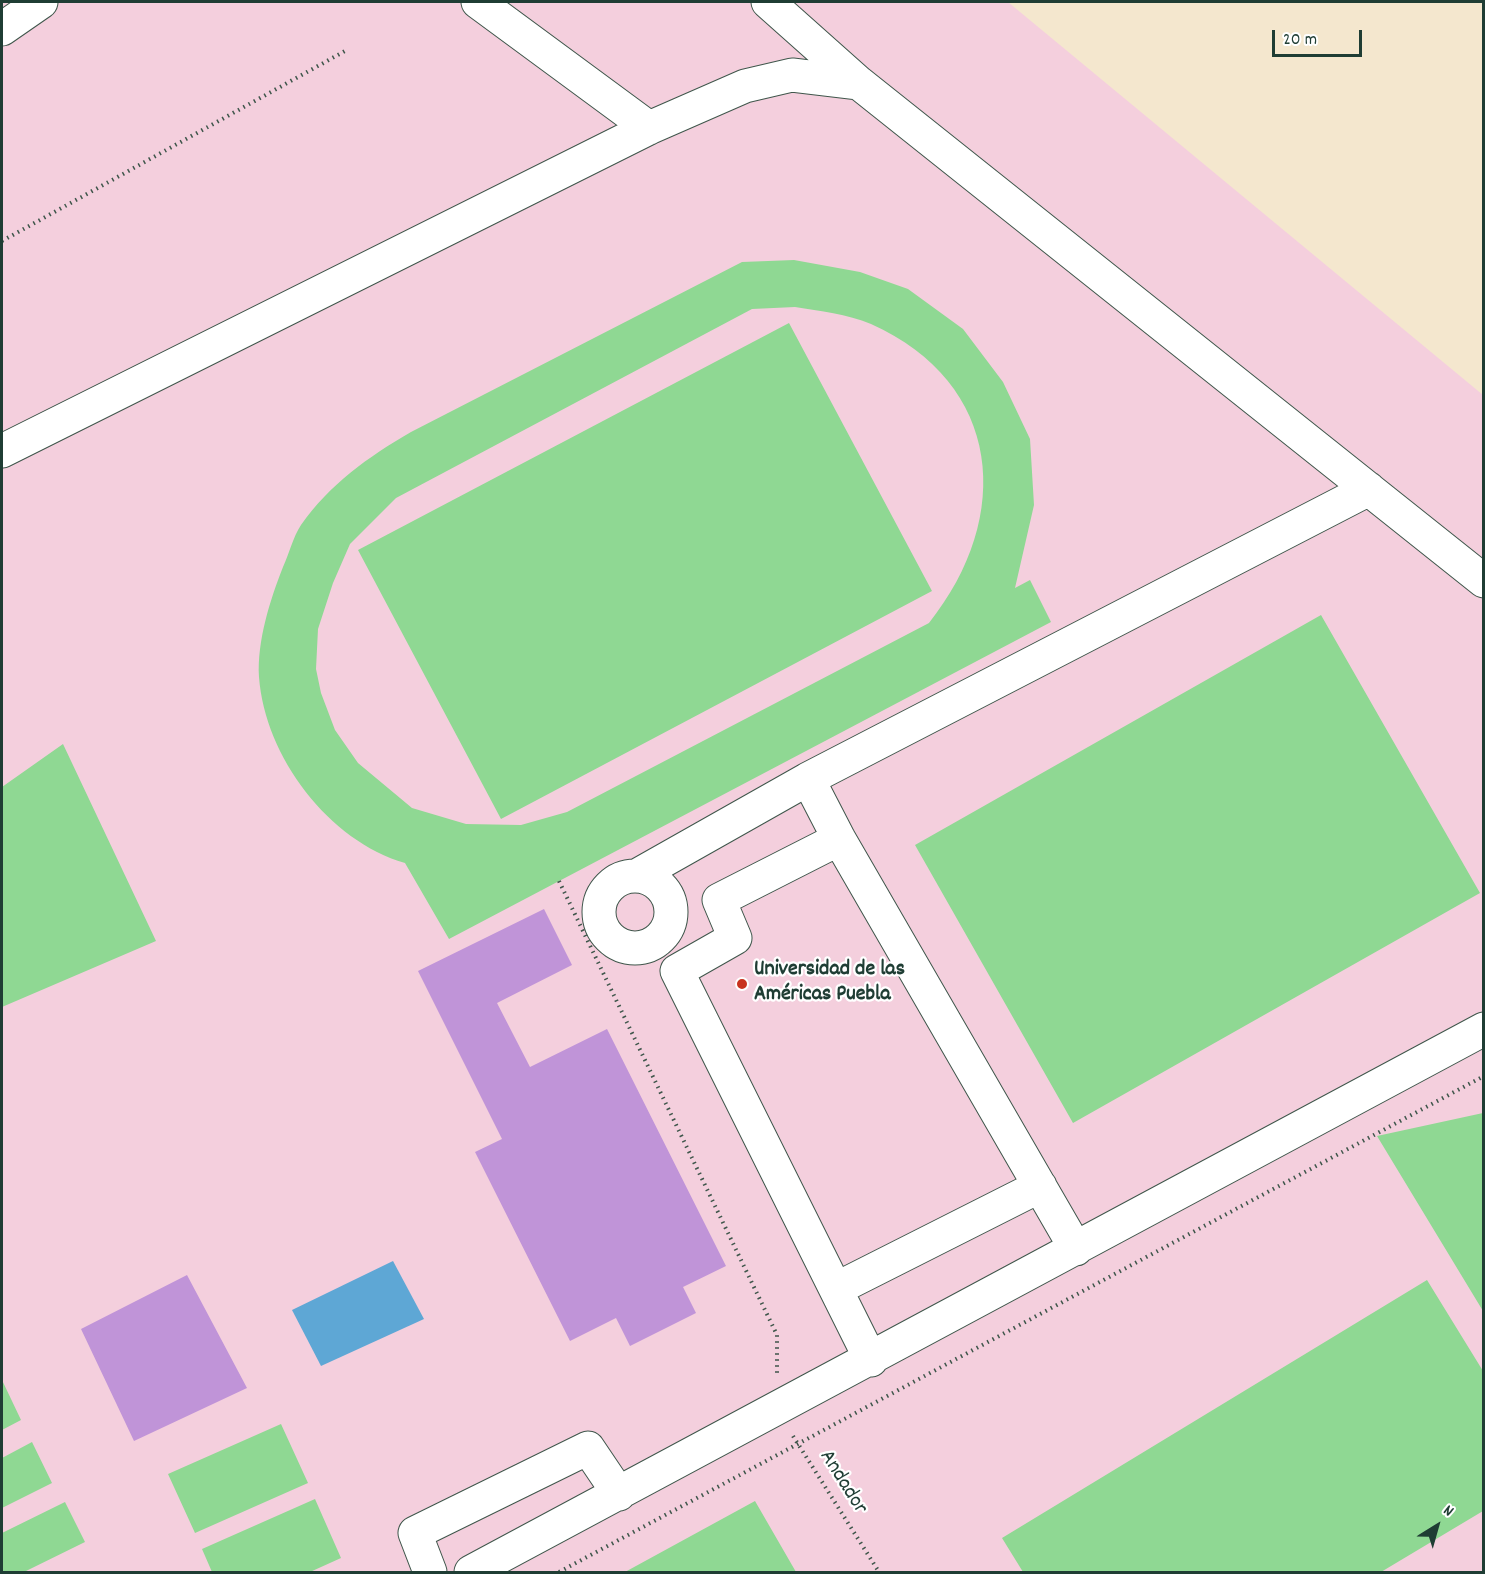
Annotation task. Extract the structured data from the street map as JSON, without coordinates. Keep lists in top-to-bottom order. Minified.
{"streets":{"path":["Andador"]},"places":["Universidad de las Américas Puebla"],"scale_bar":"20 m","north":"top right"}
